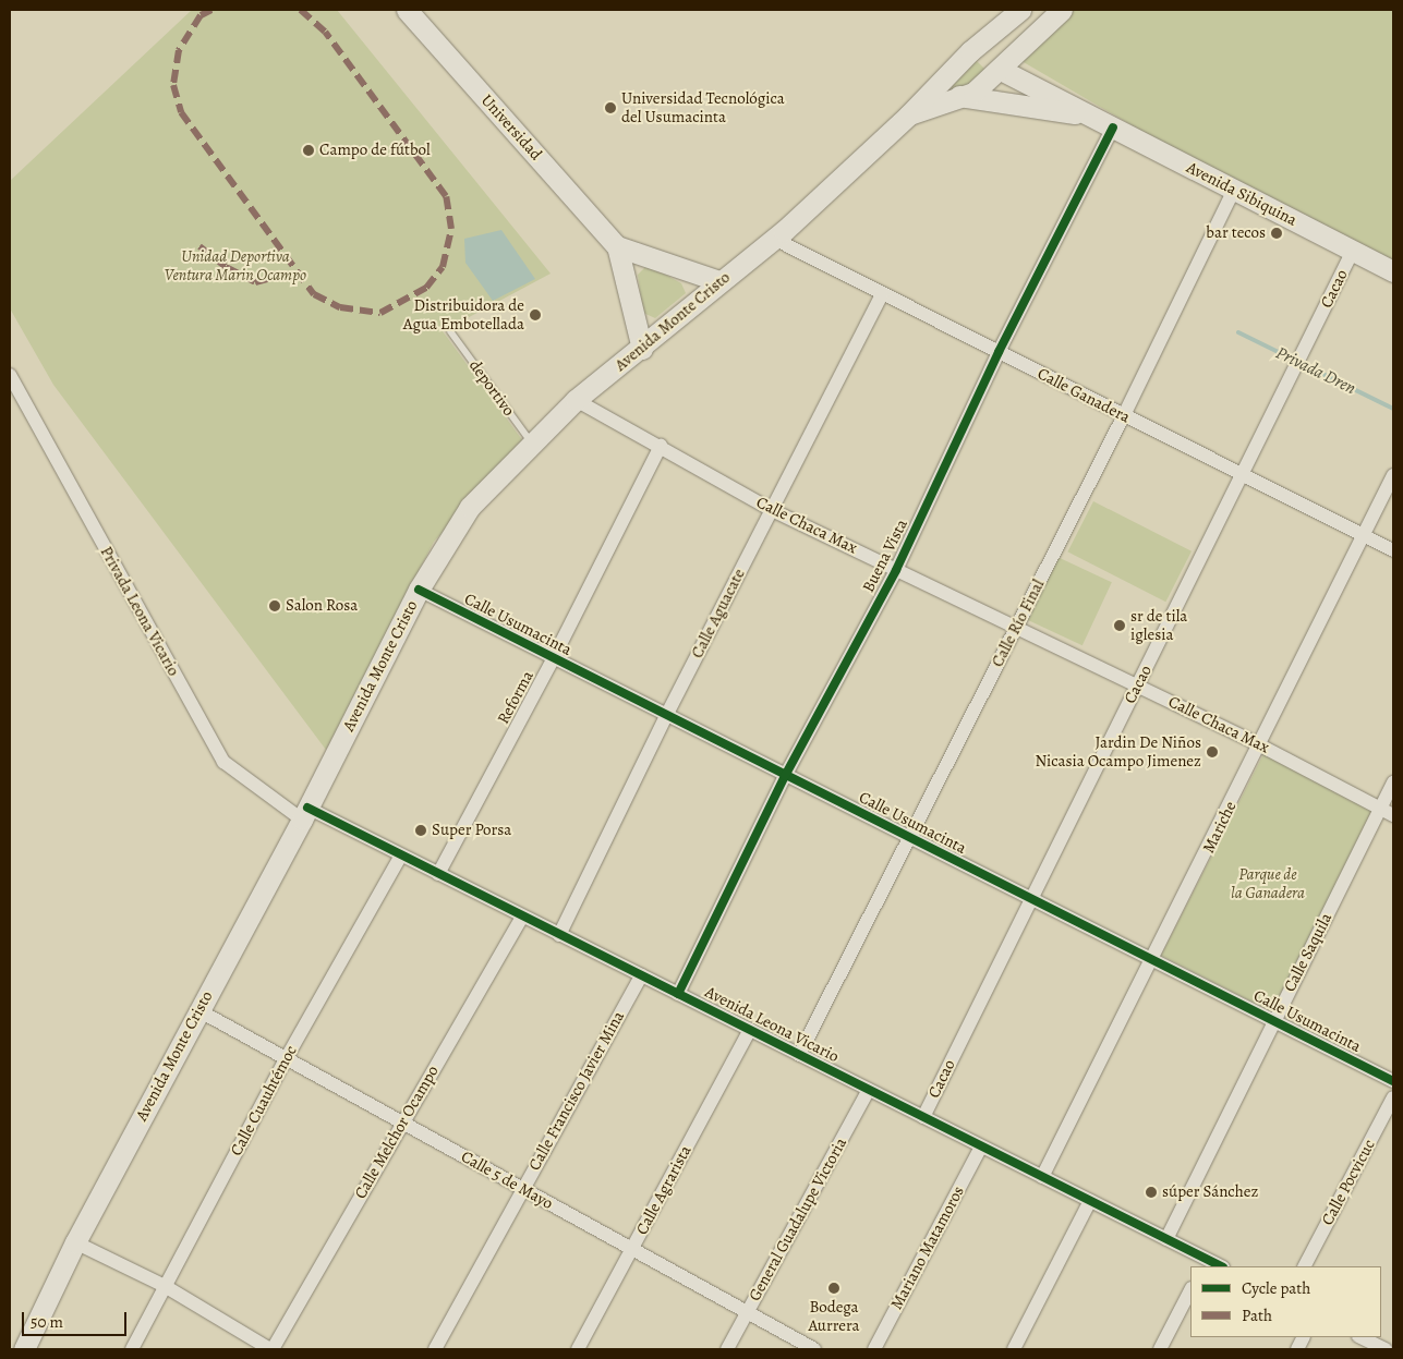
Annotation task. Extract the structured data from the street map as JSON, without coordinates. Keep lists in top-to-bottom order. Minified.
{"streets":{"main road":["Universidad","Avenida Sibiquina","Avenida Monte Cristo"],"street":["Cacao","Calle Ganadera","Calle Chaca Max","Buena Vista","Privada Leona Vicario","Calle Aguacate","Calle Río Final","Calle Usumacinta","Reforma","Mariche","Calle Saquila","Avenida Leona Vicario","Calle Francisco Javier Mina","Calle Cuauhtémoc","Calle Melchor Ocampo","Calle 5 de Mayo","Calle Pocvicuc","Calle Agrarista","General Guadalupe Victoria","Mariano Matamoros"],"lane":["deportivo"]},"crossings":[["Avenida Sibiquina","Cacao"],["Avenida Sibiquina","Avenida Monte Cristo"],["Avenida Sibiquina","Buena Vista"],["Avenida Sibiquina","Calle Río Final"],["Cacao","Calle Ganadera"],["Cacao","Calle Chaca Max"],["Cacao","Calle Usumacinta"],["Cacao","Avenida Leona Vicario"],["Avenida Monte Cristo","deportivo"],["Avenida Monte Cristo","Calle Ganadera"],["Avenida Monte Cristo","Calle Chaca Max"],["Avenida Monte Cristo","Privada Leona Vicario"],["Avenida Monte Cristo","Calle Usumacinta"],["Avenida Monte Cristo","Avenida Leona Vicario"],["Avenida Monte Cristo","Calle 5 de Mayo"],["Calle Ganadera","Buena Vista"],["Calle Ganadera","Calle Aguacate"],["Calle Ganadera","Calle Río Final"],["Calle Ganadera","Mariche"],["Calle Chaca Max","Buena Vista"],["Calle Chaca Max","Calle Aguacate"],["Calle Chaca Max","Calle Río Final"],["Calle Chaca Max","Reforma"],["Calle Chaca Max","Mariche"],["Calle Chaca Max","Calle Saquila"],["Buena Vista","Calle Usumacinta"],["Buena Vista","Avenida Leona Vicario"],["Privada Leona Vicario","Avenida Leona Vicario"],["Calle Aguacate","Calle Usumacinta"],["Calle Aguacate","Avenida Leona Vicario"],["Calle Río Final","Calle Usumacinta"],["Calle Río Final","Avenida Leona Vicario"],["Calle Usumacinta","Reforma"],["Calle Usumacinta","Mariche"],["Calle Usumacinta","Calle Saquila"],["Reforma","Avenida Leona Vicario"],["Mariche","Avenida Leona Vicario"],["Calle Saquila","Avenida Leona Vicario"],["Avenida Leona Vicario","Calle Francisco Javier Mina"],["Avenida Leona Vicario","Calle Cuauhtémoc"],["Avenida Leona Vicario","Calle Melchor Ocampo"],["Avenida Leona Vicario","Calle Agrarista"],["Avenida Leona Vicario","General Guadalupe Victoria"],["Avenida Leona Vicario","Mariano Matamoros"],["Calle Francisco Javier Mina","Calle 5 de Mayo"],["Calle Cuauhtémoc","Calle 5 de Mayo"],["Calle Melchor Ocampo","Calle 5 de Mayo"],["Calle 5 de Mayo","Calle Agrarista"],["Calle 5 de Mayo","General Guadalupe Victoria"]],"water":["Privada Dren"],"parks":["Unidad Deportiva Ventura Marin Ocampo","Parque de la Ganadera"],"places":["Universidad Tecnológica del Usumacinta","Campo de fútbol","bar tecos","Distribuidora de Agua Embotellada","Salon Rosa","sr de tila iglesia","Jardin De Niños Nicasia Ocampo Jimenez","Super Porsa","súper Sánchez","Bodega Aurrera"],"legend":["Cycle path","Path"],"scale_bar":"50 m"}
